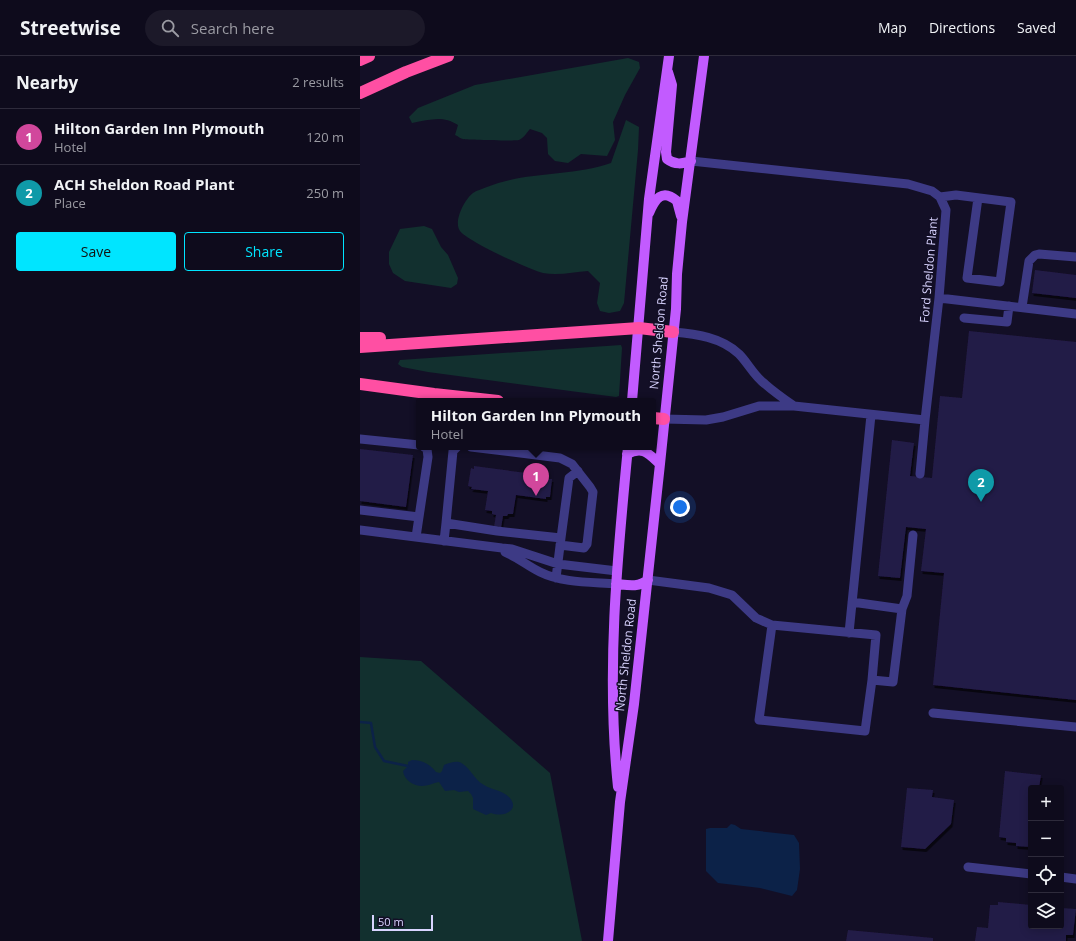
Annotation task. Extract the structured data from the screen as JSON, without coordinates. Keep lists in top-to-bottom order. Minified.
{"streets":{"main road":["North Sheldon Road"],"street":["Ford Sheldon Plant"]},"scale_bar":"50 m","page":{"header":"Streetwise","search":"Search here","nav":["Map","Directions","Saved"],"heading":["Nearby","2 results"],"list":[{"mark":"1","name":"Hilton Garden Inn Plymouth","note":"Hotel","value":"120 m"},{"mark":"2","name":"ACH Sheldon Road Plant","note":"Place","value":"250 m"}],"buttons":["Save","Share"],"popup":["Hilton Garden Inn Plymouth","Hotel"],"pins":["1","2"],"map_buttons":["+","−"],"scale":"50 m"}}
